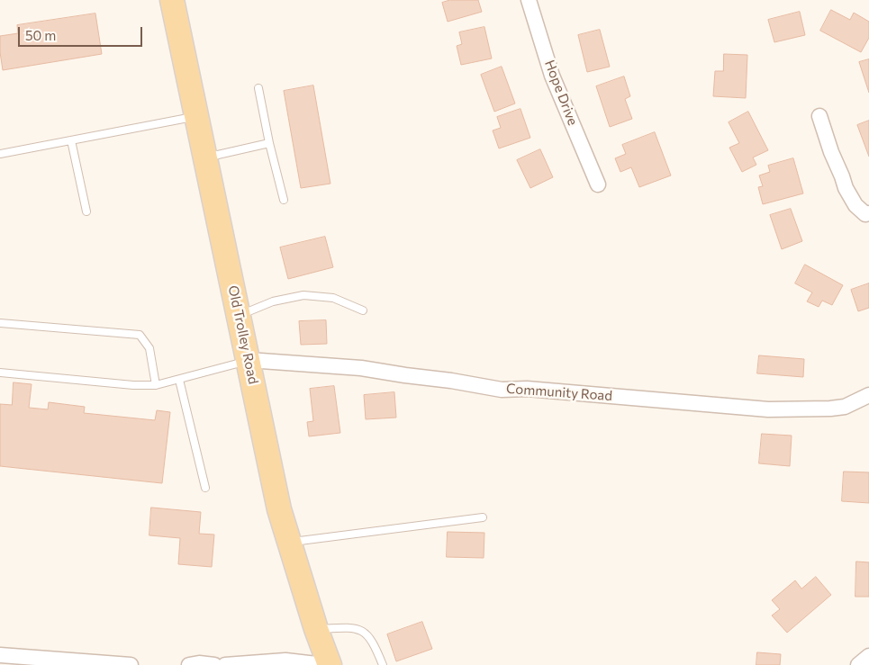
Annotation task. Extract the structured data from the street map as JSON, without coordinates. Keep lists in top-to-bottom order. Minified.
{"streets":{"main road":["Old Trolley Road"],"street":["Hope Drive","Community Road"]},"crossings":[["Old Trolley Road","Community Road"]],"scale_bar":"50 m"}
